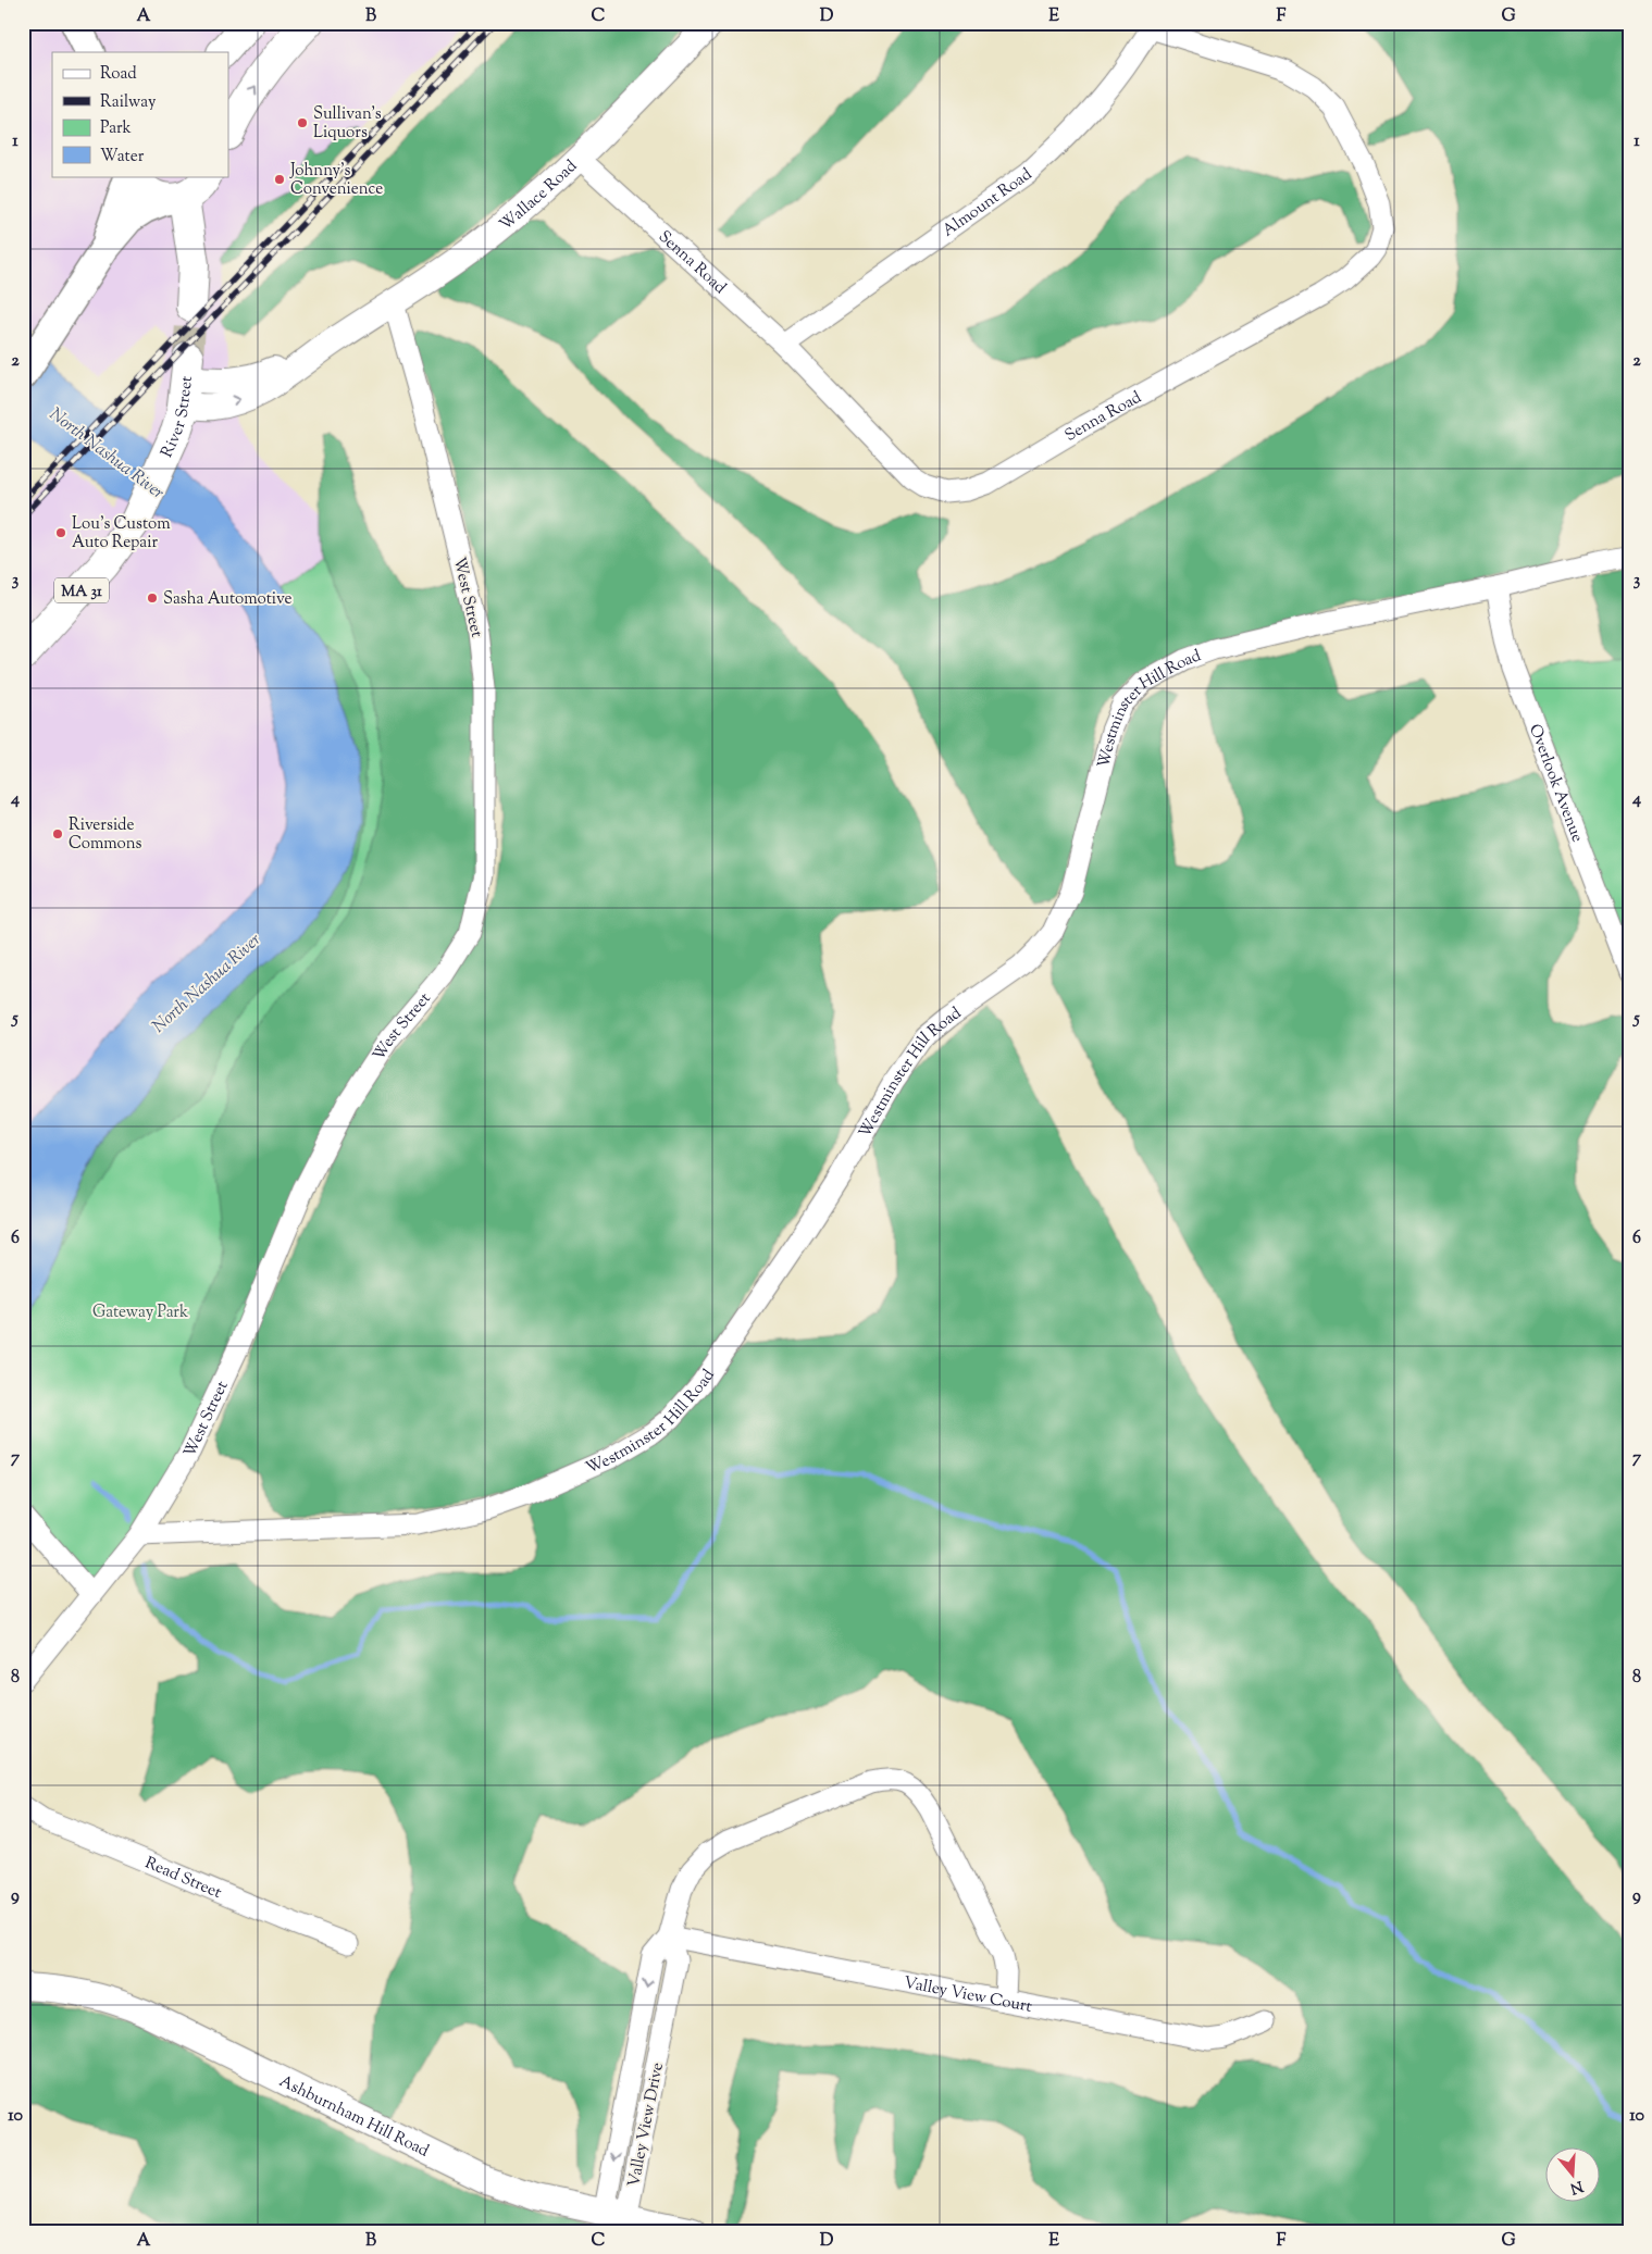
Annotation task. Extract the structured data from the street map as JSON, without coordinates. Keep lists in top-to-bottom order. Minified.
{"streets":{"highway":["River Street","MA 31"],"street":["Wallace Road","Almount Road","Senna Road","West Street","Westminster Hill Road","Overlook Avenue","Read Street","Valley View Court","Ashburnham Hill Road","Valley View Drive"]},"crossings":[["Wallace Road","Senna Road"],["Wallace Road","River Street"],["Wallace Road","West Street"],["Almount Road","Senna Road"],["West Street","Westminster Hill Road"],["Westminster Hill Road","Overlook Avenue"],["Valley View Court","Valley View Drive"],["Ashburnham Hill Road","Valley View Drive"]],"water":["North Nashua River"],"parks":["Gateway Park"],"places":["Sullivan's Liquors","Johnny's Convenience","Lou's Custom Auto Repair","Sasha Automotive","Riverside Commons"],"legend":["Road","Railway","Park","Water"],"north":"bottom","grid":{"columns":["A","B","C","D","E","F","G"],"rows":["1","2","3","4","5","6","7","8","9","10"]}}
